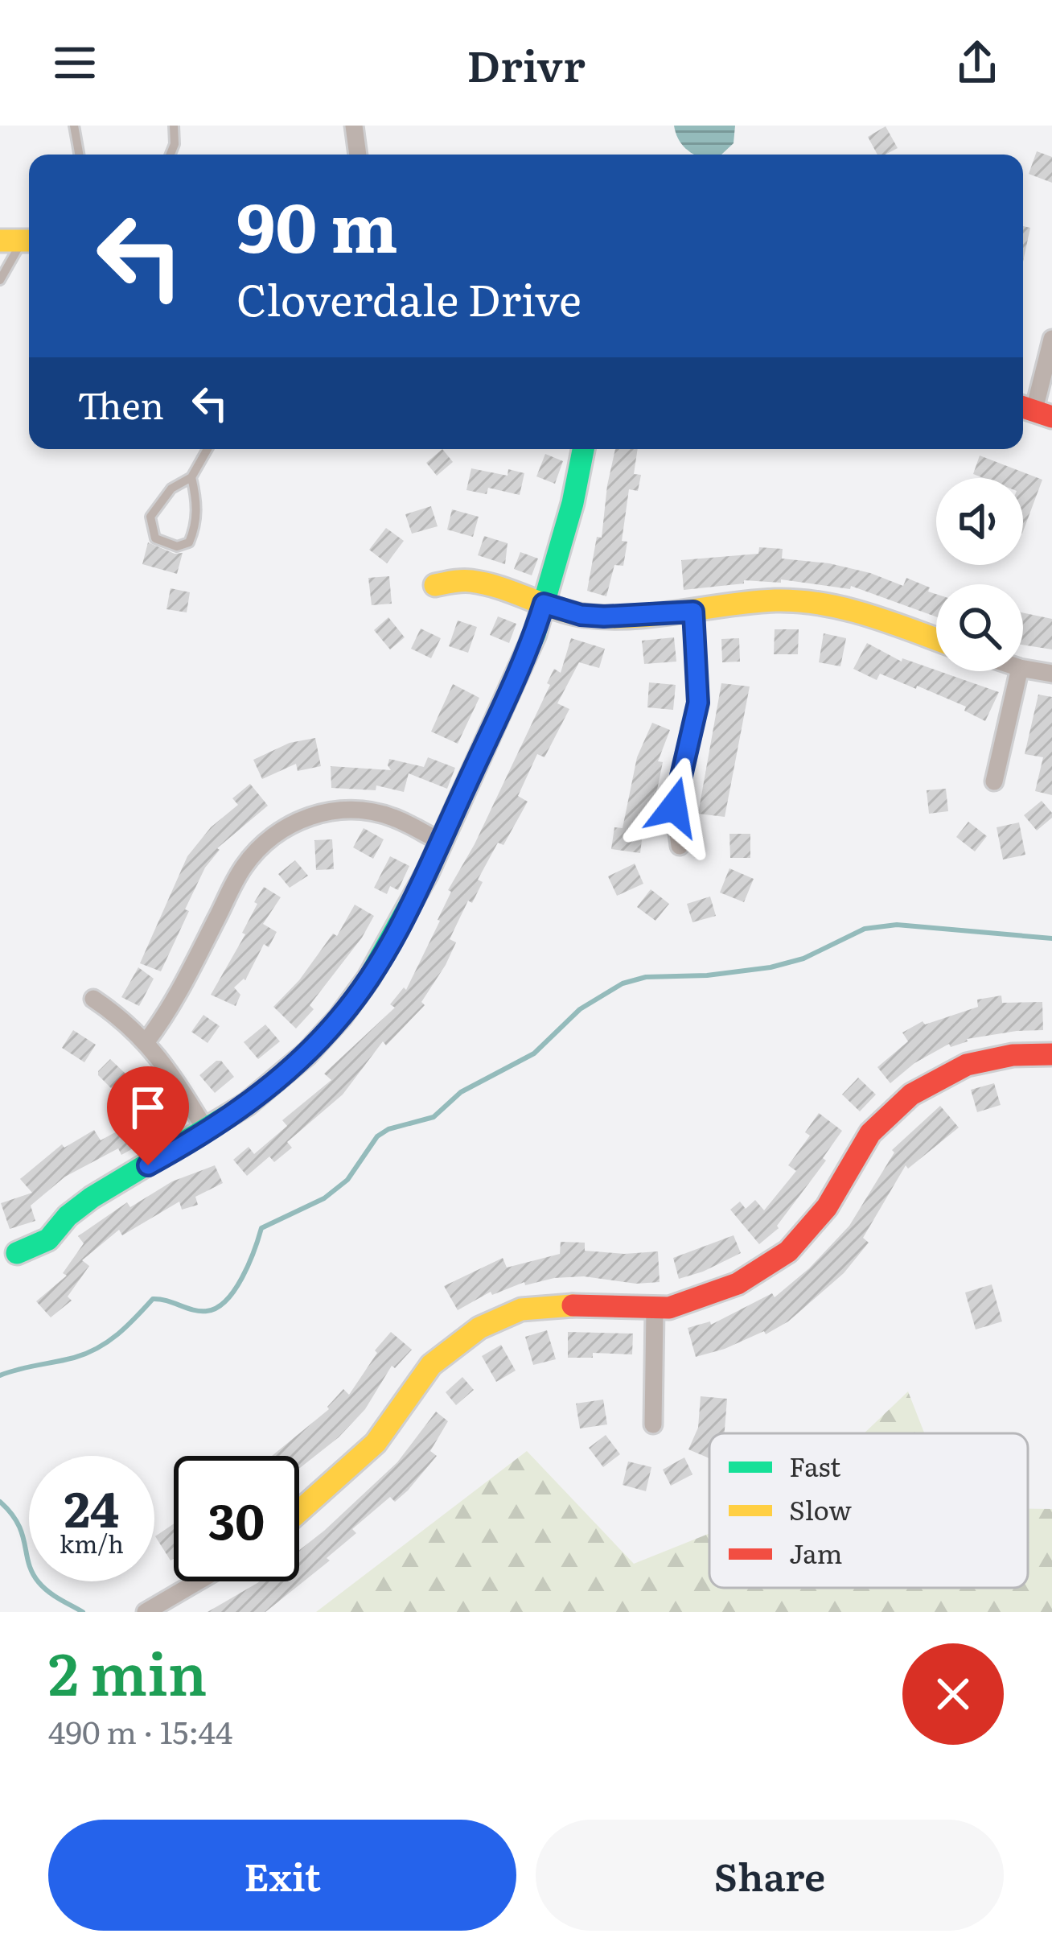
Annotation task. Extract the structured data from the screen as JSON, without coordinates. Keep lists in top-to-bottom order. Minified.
{"legend":["Fast","Slow","Jam"],"page":{"header":"Drivr","turn":["90 m","Cloverdale Drive"],"then":"Then","speed":"24 km/h","limit":"30","heading":["2 min","490 m · 15:44"],"buttons":["Exit","Share"]}}
